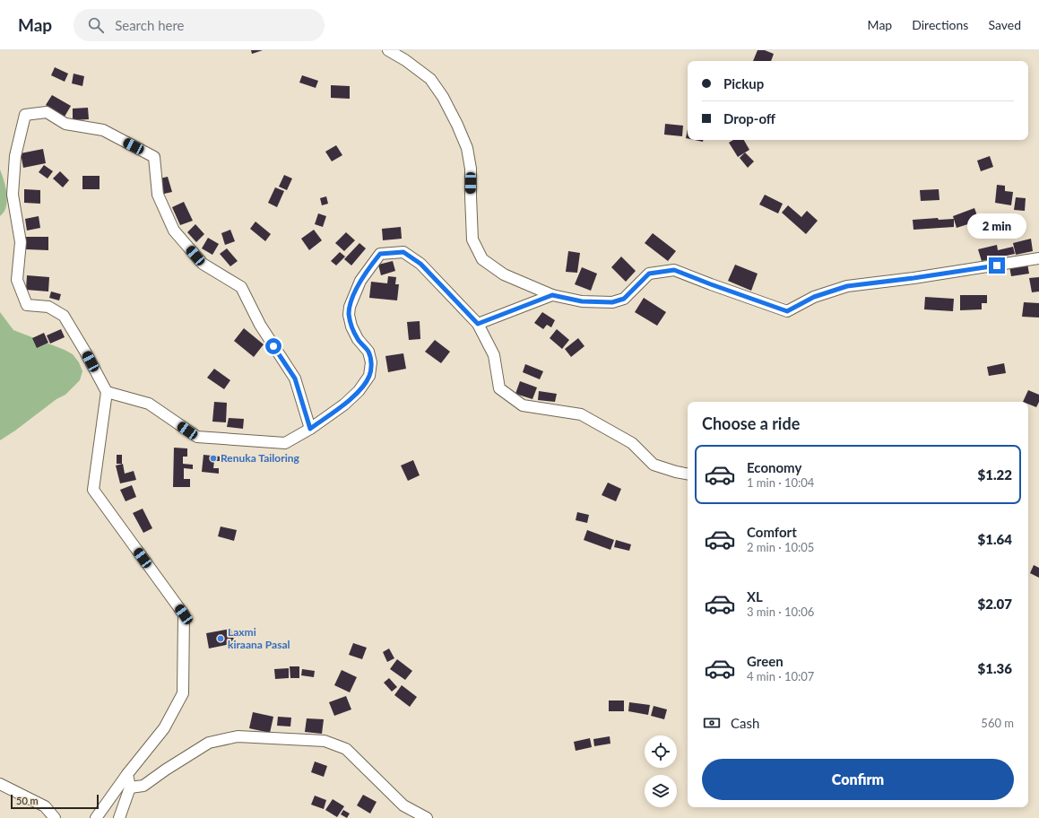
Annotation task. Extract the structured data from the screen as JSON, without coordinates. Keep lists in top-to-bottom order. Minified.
{"places":["Renuka Tailoring","Laxmi kiraana Pasal"],"scale_bar":"50 m","page":{"header":"Map","search":"Search here","nav":["Map","Directions","Saved"],"banner":["Pickup","Drop-off"],"bubble":"2 min","heading":"Choose a ride","list":[{"name":"Economy","note":"1 min · 10:04","value":"$1.22"},{"name":"Comfort","note":"2 min · 10:05","value":"$1.64"},{"name":"XL","note":"3 min · 10:06","value":"$2.07"},{"name":"Green","note":"4 min · 10:07","value":"$1.36"}],"pay":["Cash","560 m"],"buttons":"Confirm","scale":"50 m"}}
